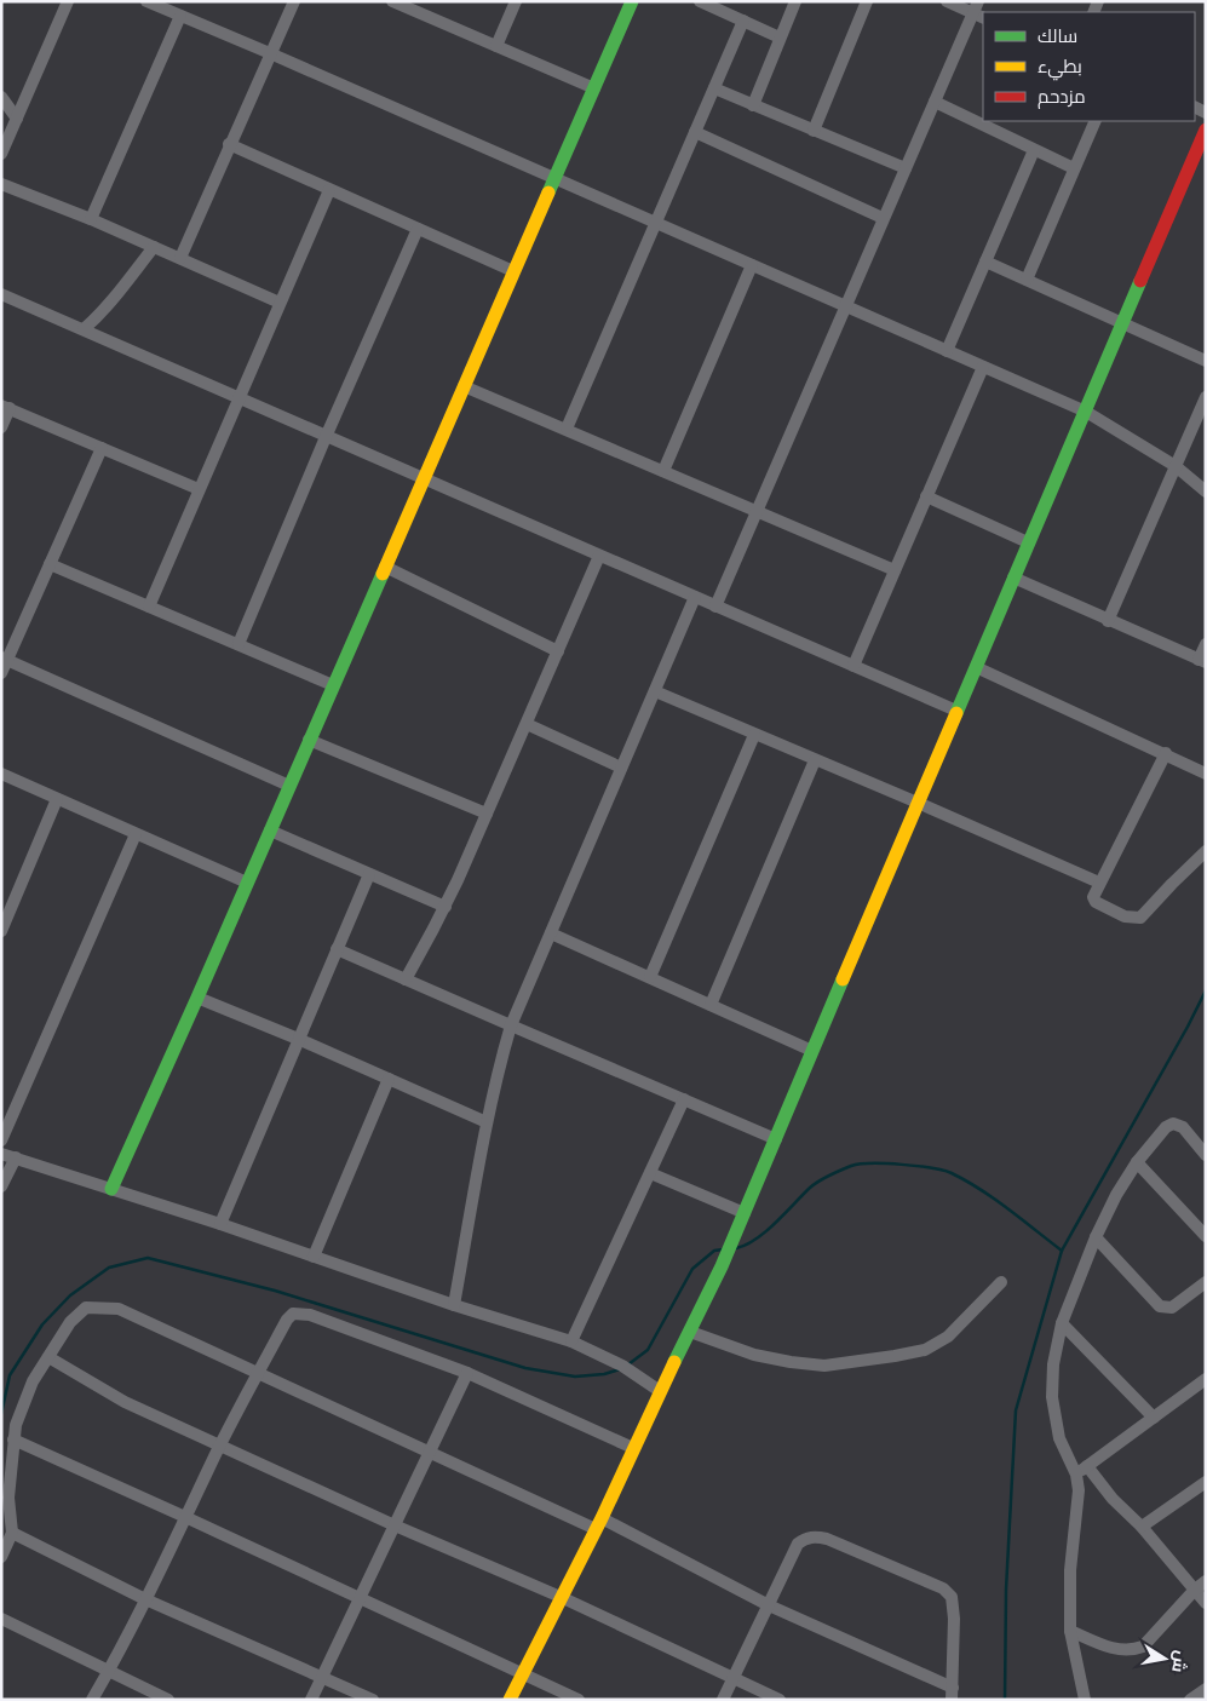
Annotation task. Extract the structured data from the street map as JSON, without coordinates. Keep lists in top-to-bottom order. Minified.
{"legend":["سالك","بطيء","مزدحم"],"north":"right"}
